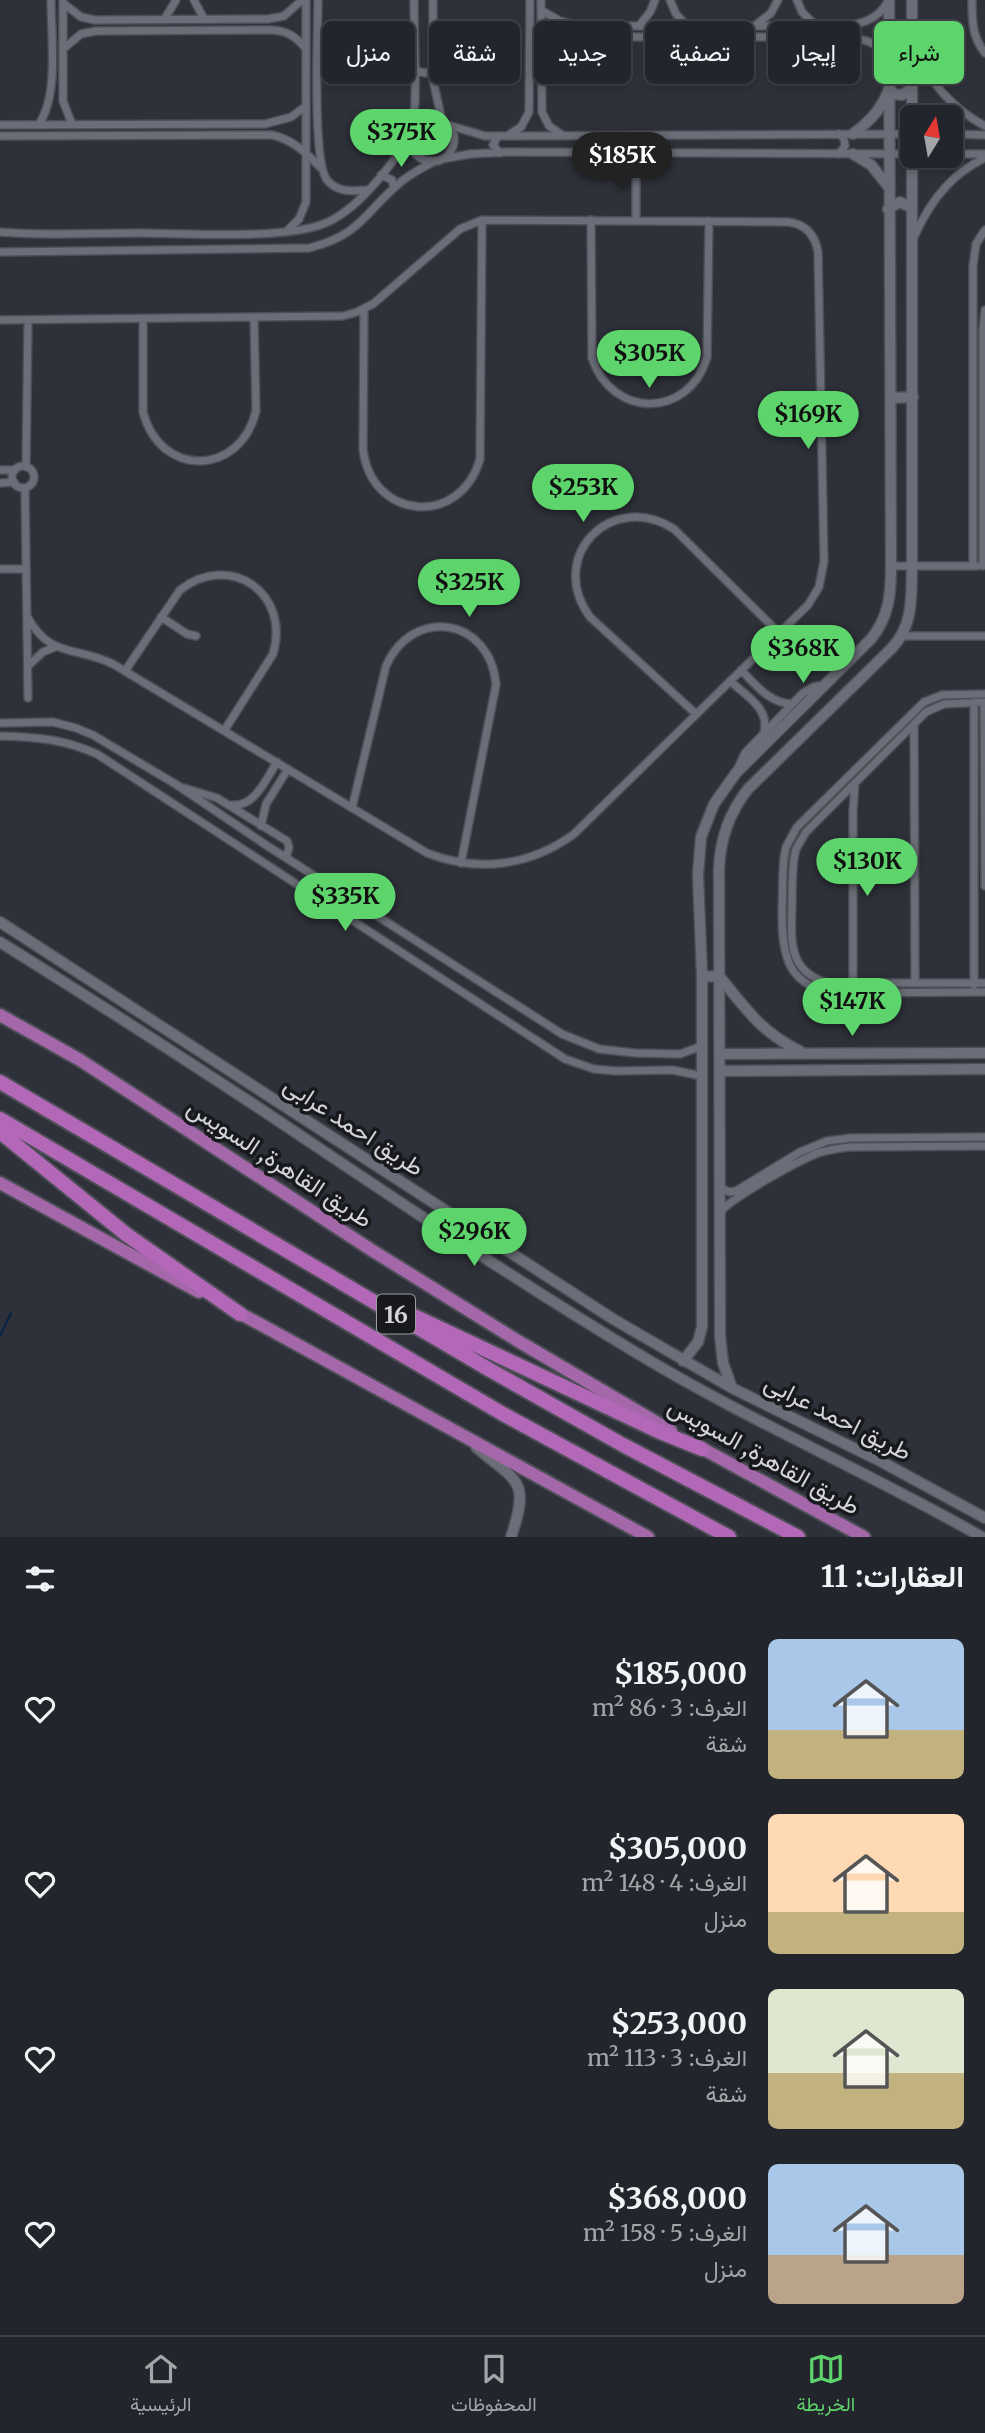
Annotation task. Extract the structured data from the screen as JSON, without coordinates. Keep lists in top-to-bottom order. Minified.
{"streets":{"highway":["طريق القاهرة, السويس","16"],"street":["طريق احمد عرابى"]},"north":"top","page":{"chip":["شراء","إيجار","تصفية","جديد","شقة","منزل"],"price":["$375K","$185K","$305K","$169K","$253K","$325K","$368K","$130K","$335K","$147K","$296K"],"heading":"العقارات: 11","list":[{"name":"$185,000","note":"الغرف: 3 · 86 m² · شقة"},{"name":"$305,000","note":"الغرف: 4 · 148 m² · منزل"},{"name":"$253,000","note":"الغرف: 3 · 113 m² · شقة"},{"name":"$368,000","note":"الغرف: 5 · 158 m² · منزل"}],"tabs":["الخريطة","المحفوظات","الرئيسية"]}}
